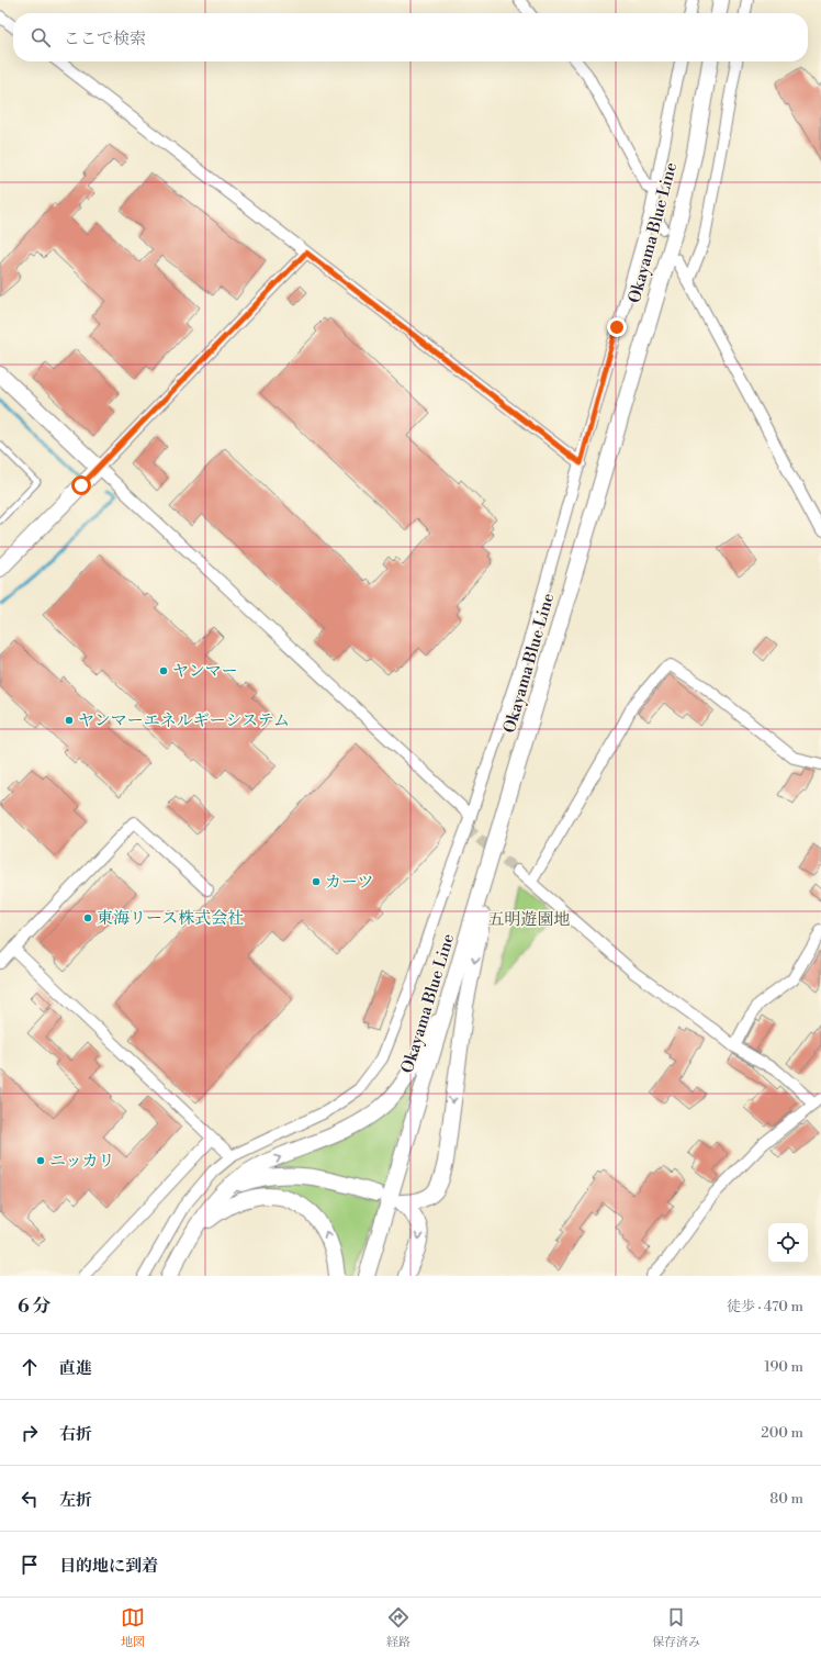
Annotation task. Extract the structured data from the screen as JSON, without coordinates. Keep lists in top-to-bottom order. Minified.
{"streets":{"main road":["Okayama Blue Line"]},"parks":["五明遊園地"],"places":["ヤンマー","ヤンマーエネルギーシステム","カーツ","東海リース株式会社","ニッカリ"],"page":{"search":"ここで検索","heading":["6 分","徒歩 · 470 m"],"list":[["直進","190 m"],["右折","200 m"],["左折","80 m"],"目的地に到着"],"nav":["地図","経路","保存済み"]}}
